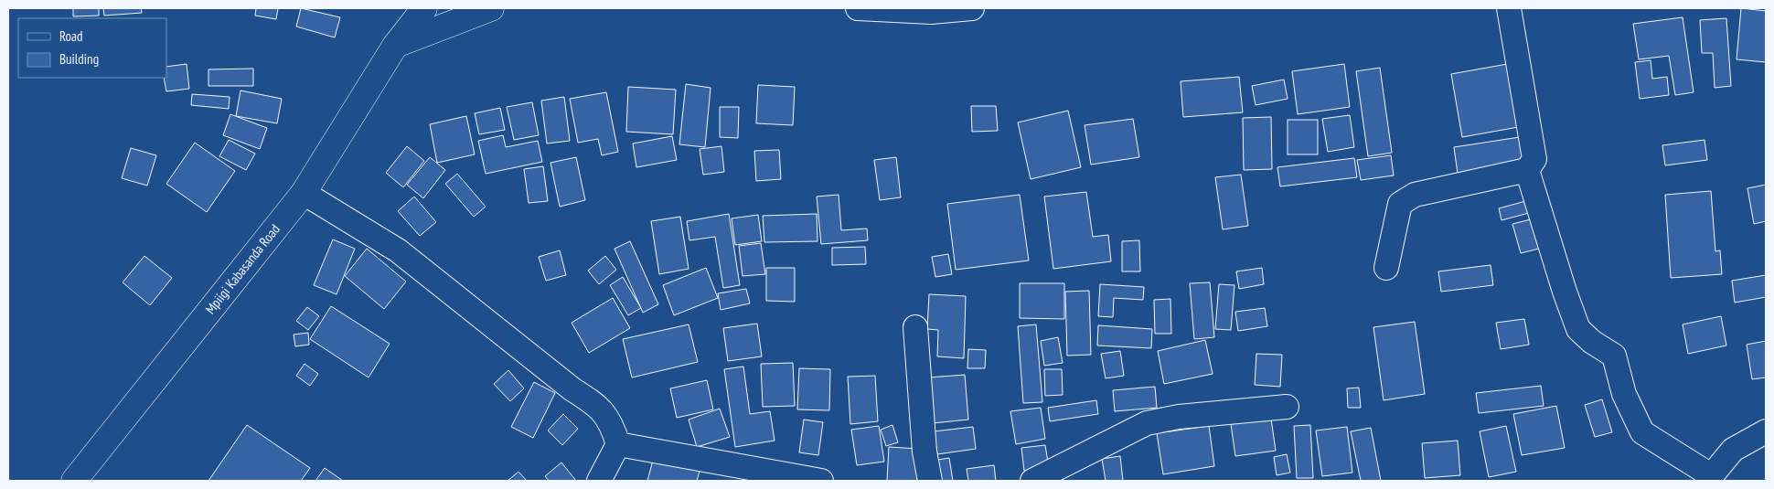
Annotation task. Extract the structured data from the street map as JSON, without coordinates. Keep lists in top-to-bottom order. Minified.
{"streets":{"main road":["Mpiigi Kabasanda Road"]},"legend":["Road","Building"]}
